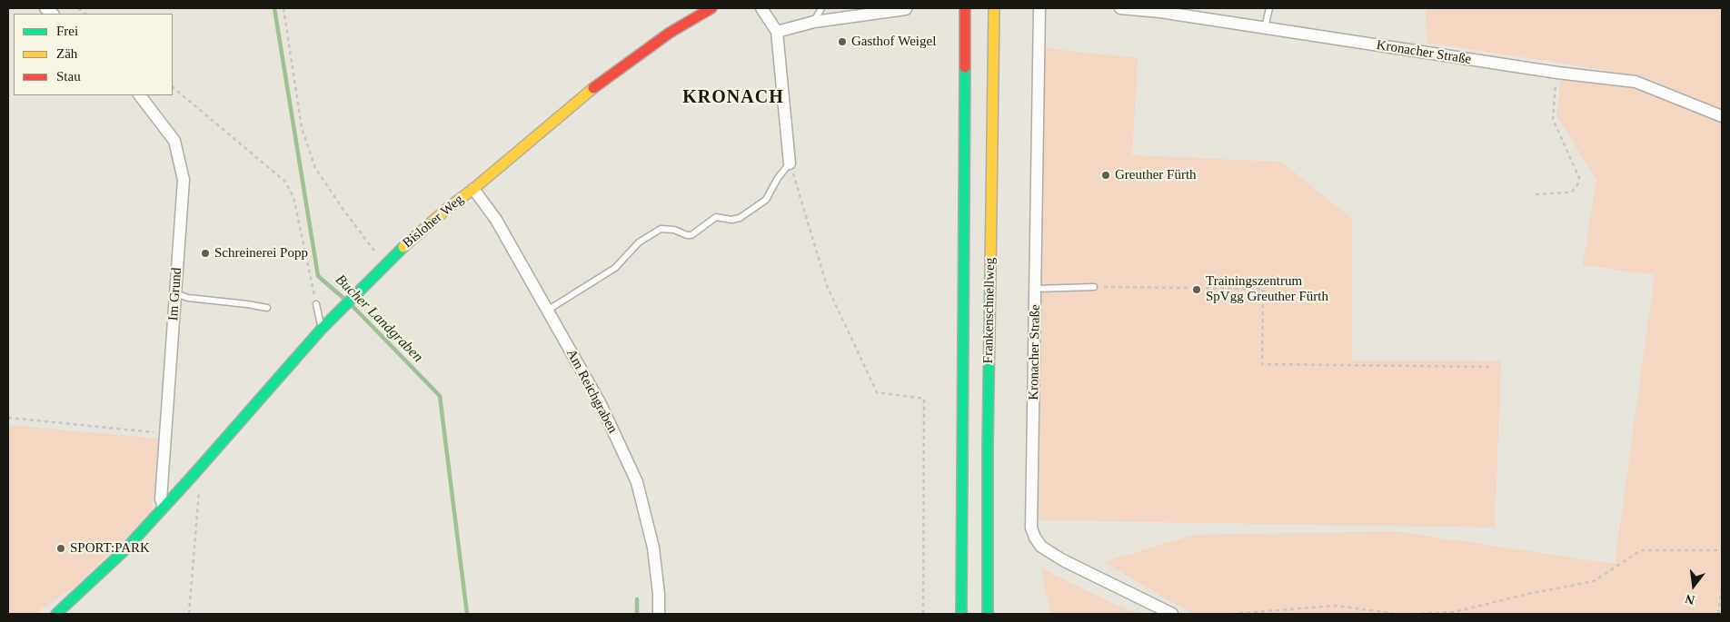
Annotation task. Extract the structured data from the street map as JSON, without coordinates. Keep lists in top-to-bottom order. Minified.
{"streets":{"main road":["Bisloher Weg","Frankenschnellweg"],"street":["Kronacher Straße","Im Grund","Am Reichgraben"]},"crossings":[["Bisloher Weg","Im Grund"],["Bisloher Weg","Am Reichgraben"]],"districts":["KRONACH"],"water":["Bucher Landgraben"],"places":["Gasthof Weigel","Greuther Fürth","Schreinerei Popp","Trainingszentrum SpVgg Greuther Fürth","SPORT:PARK"],"legend":["Frei","Zäh","Stau"],"north":"bottom"}
